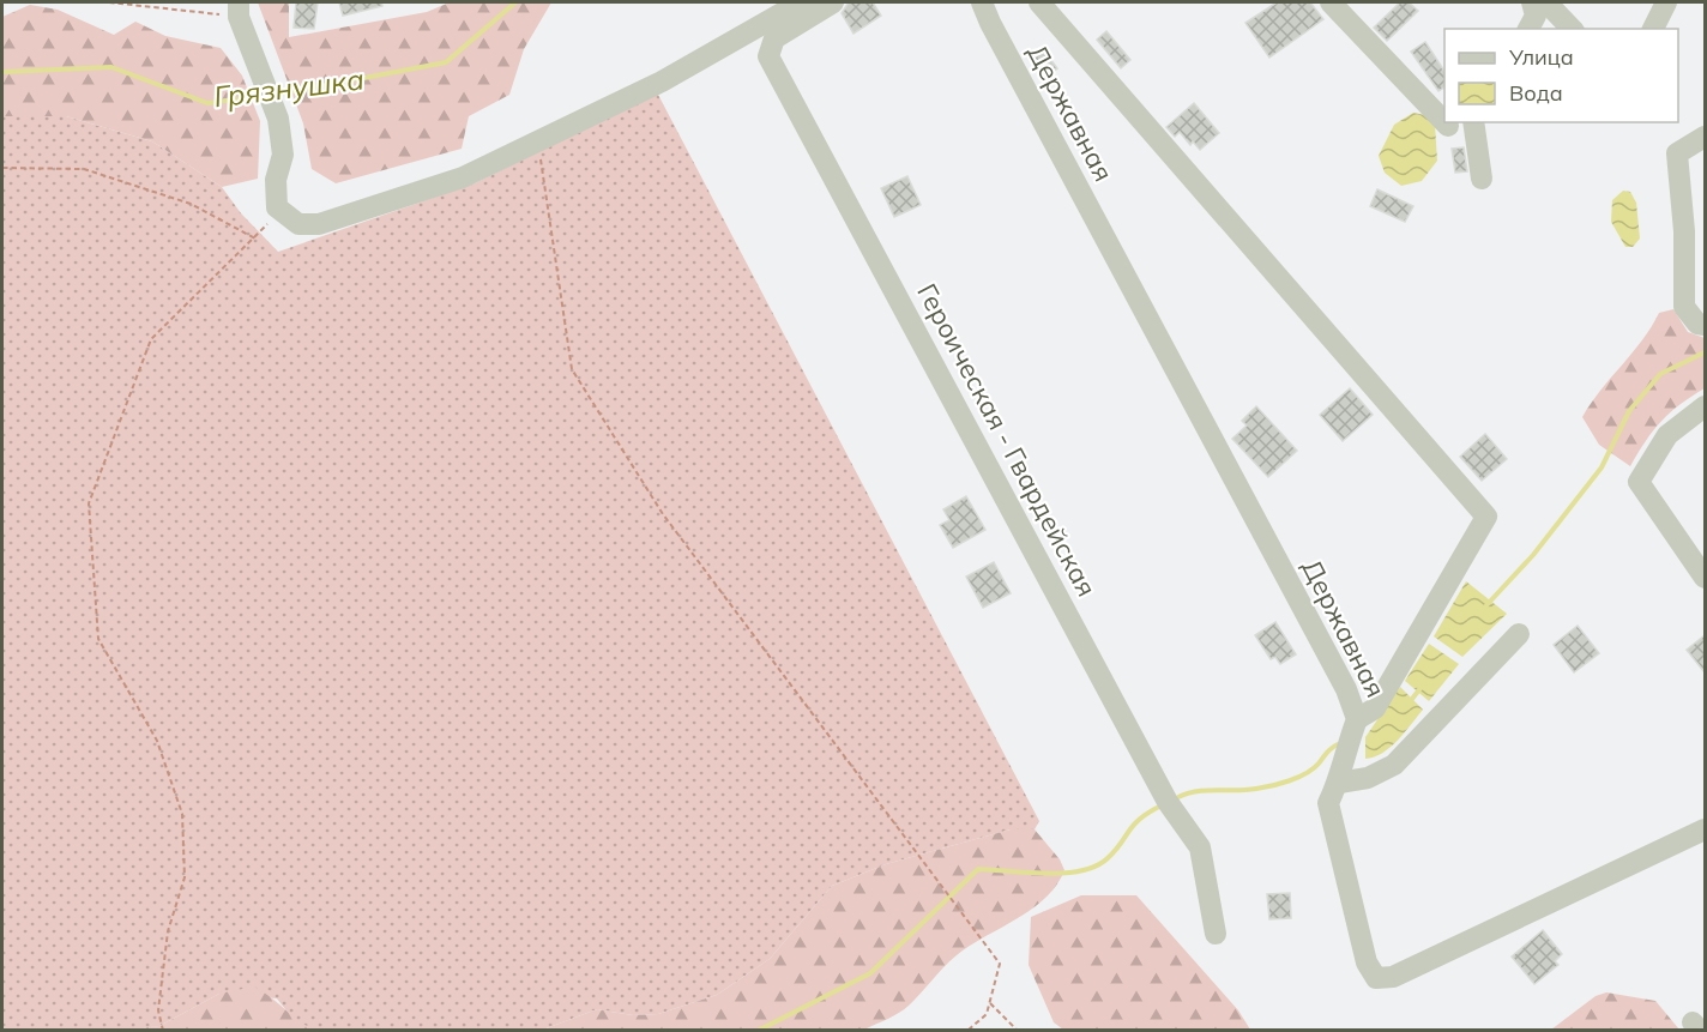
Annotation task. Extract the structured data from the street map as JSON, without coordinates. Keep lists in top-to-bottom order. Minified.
{"streets":{"street":["Державная","Героическая - Гвардейская"]},"water":["Грязнушка"],"legend":["Улица","Вода"]}
